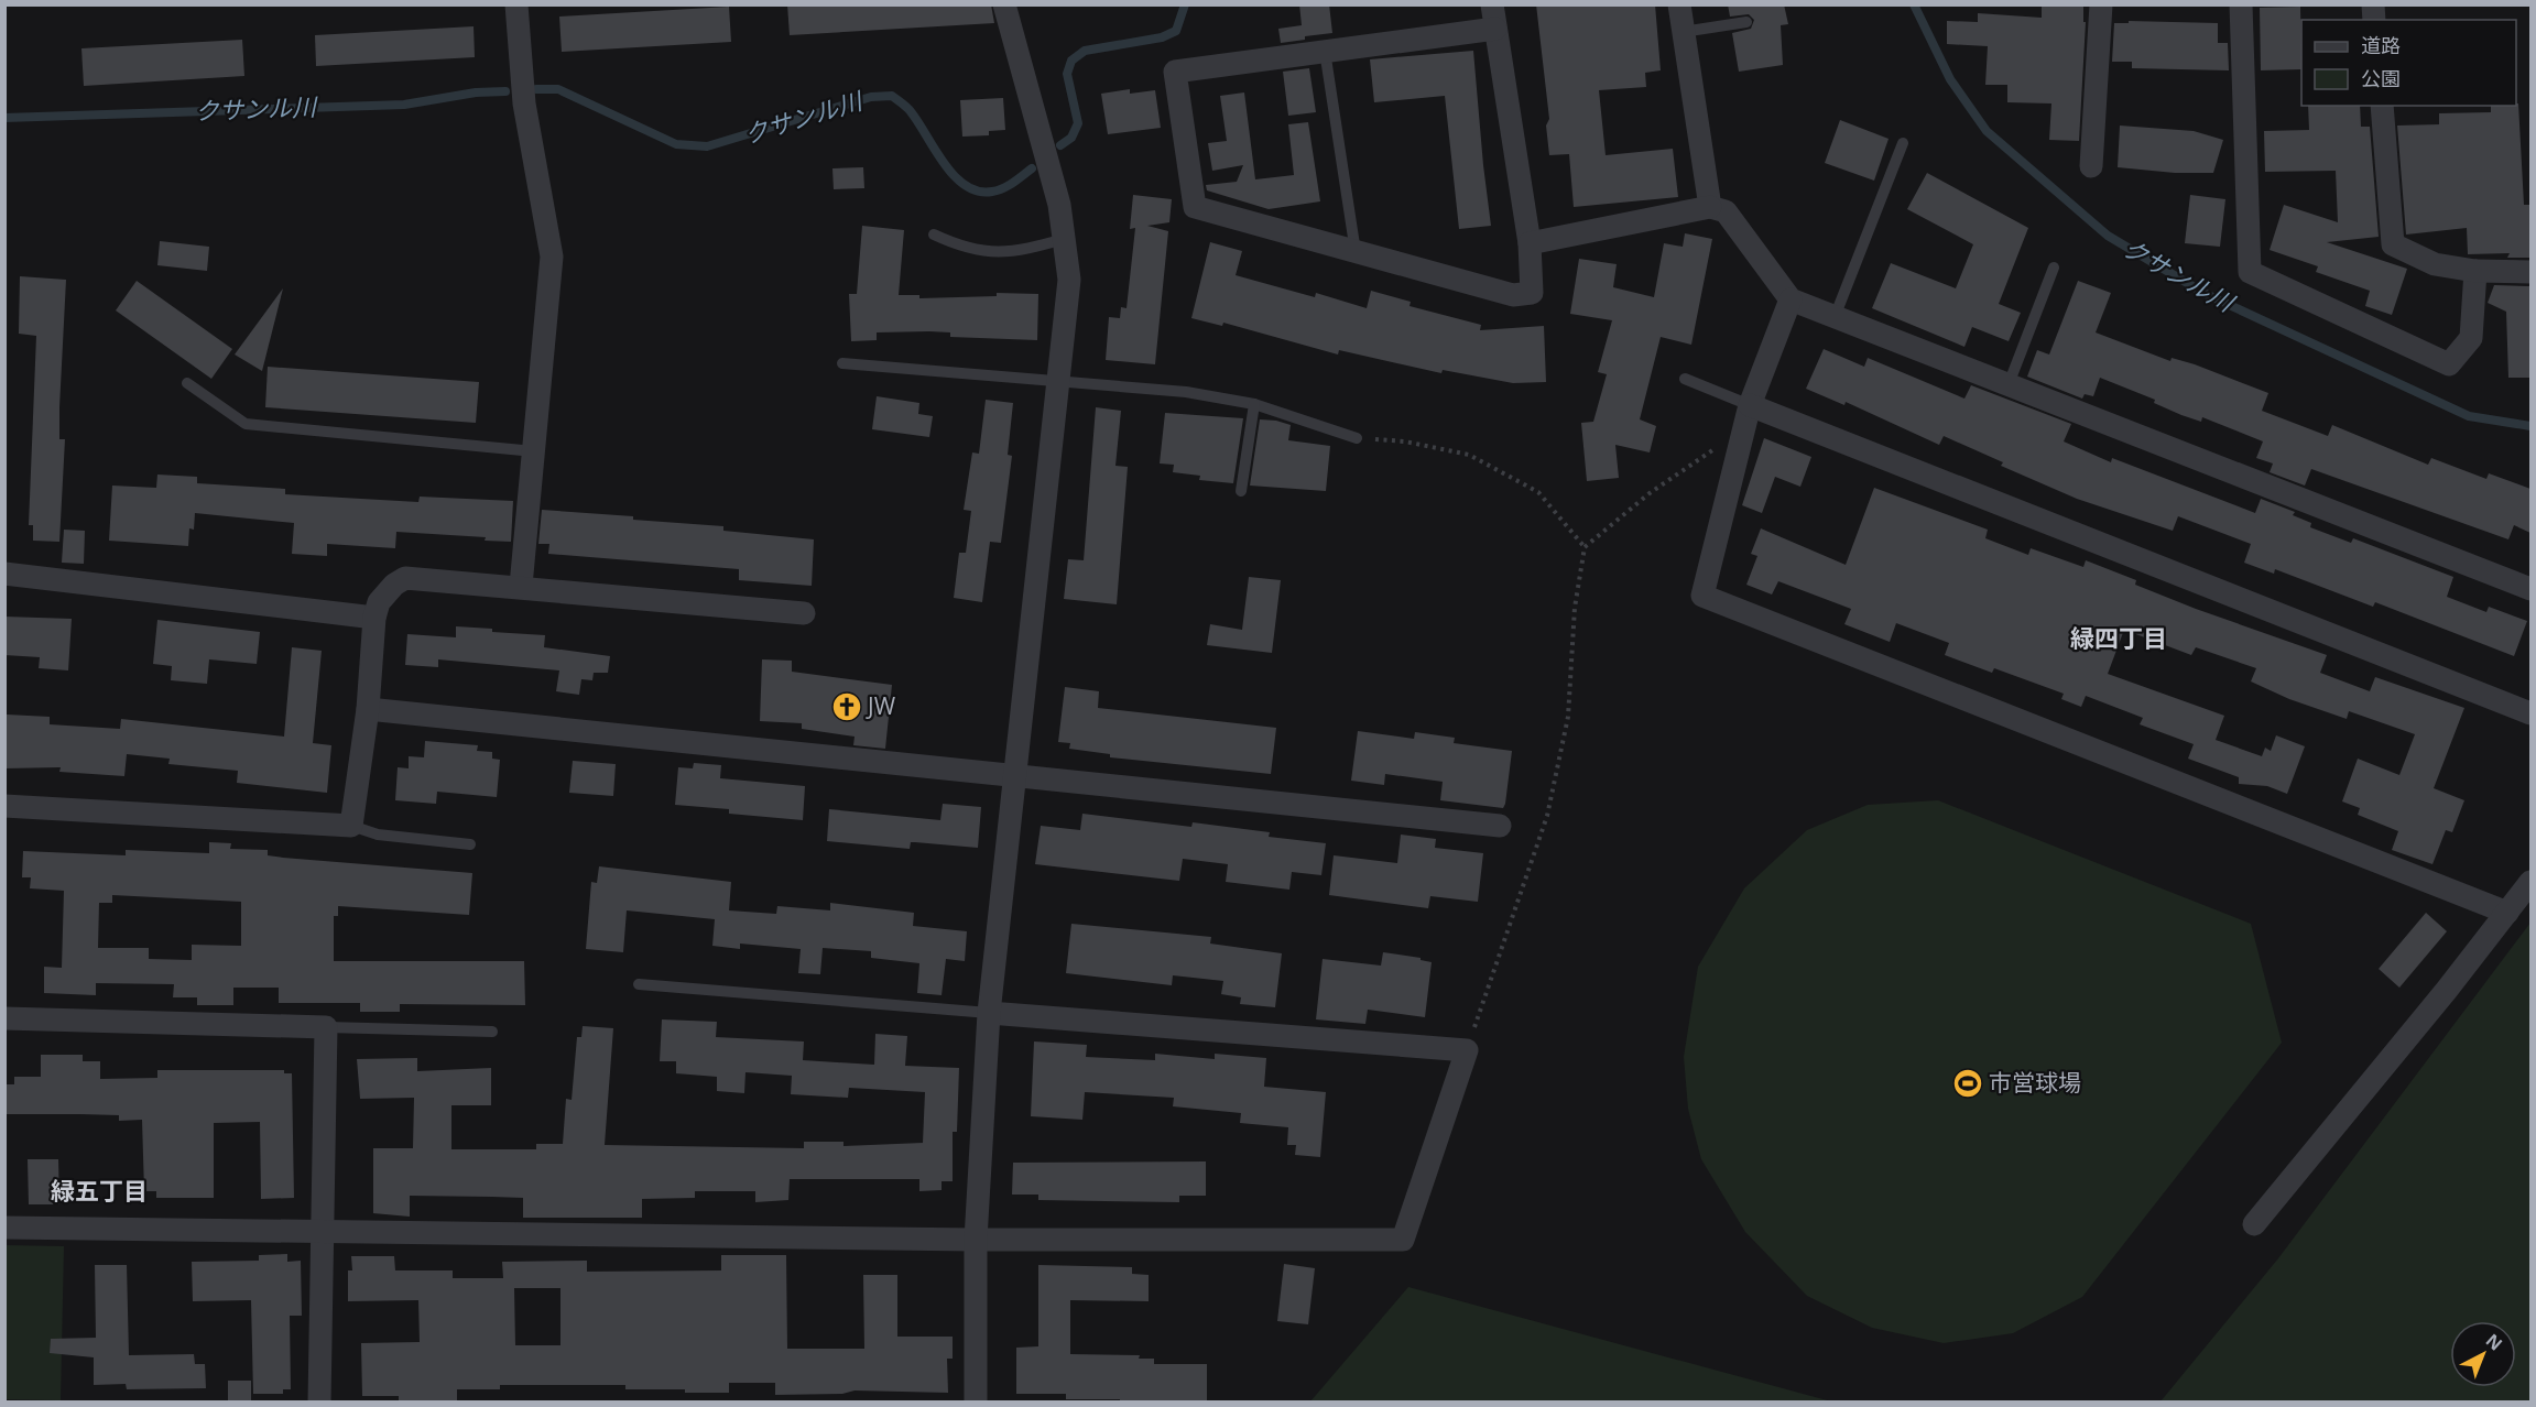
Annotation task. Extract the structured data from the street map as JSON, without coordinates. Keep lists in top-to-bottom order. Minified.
{"districts":["緑四丁目","緑五丁目"],"water":["クサンル川"],"places":{"church":["JW"],"sports":["市営球場"]},"legend":["道路","公園"],"north":"top right"}
